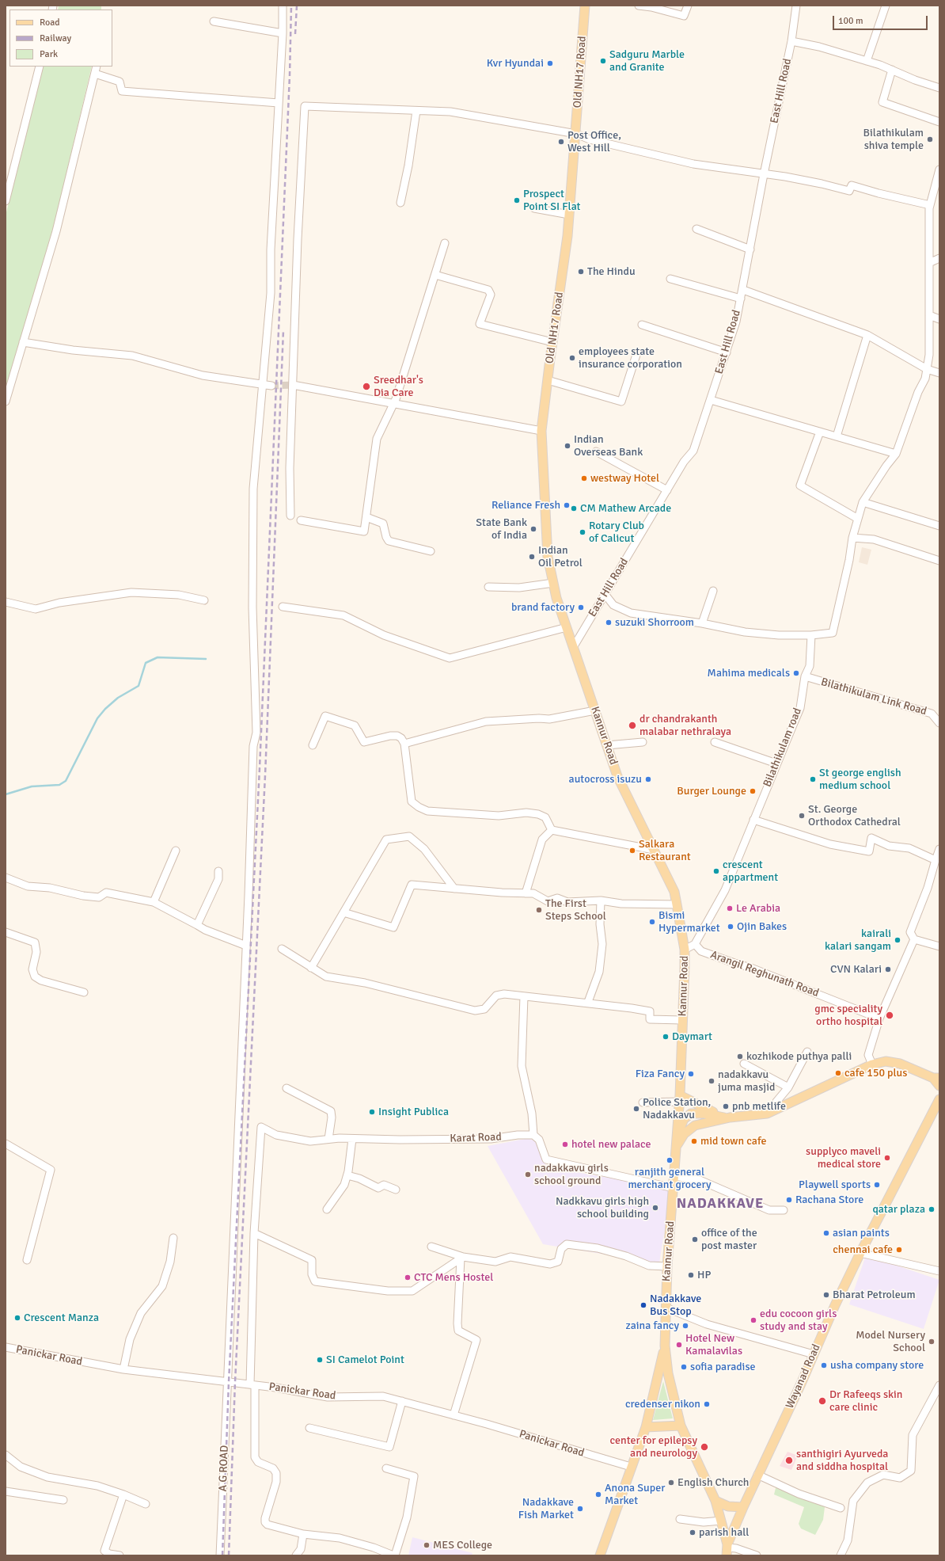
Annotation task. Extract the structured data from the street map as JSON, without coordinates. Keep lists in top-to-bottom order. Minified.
{"streets":{"main road":["Old NH17 Road","Kannur Road","Wayanad Road"],"street":["East Hill Road","Bilathikulam Link Road","Bilathikulam road","Arangil Reghunath Road","Karat Road","Panickar Road","A G ROAD"]},"crossings":[["Old NH17 Road","East Hill Road"],["Old NH17 Road","Kannur Road"],["East Hill Road","Kannur Road"],["Bilathikulam Link Road","Bilathikulam road"],["Bilathikulam road","Arangil Reghunath Road"],["Panickar Road","A G ROAD"]],"districts":["NADAKKAVE"],"places":["Sadguru Marble and Granite","Kvr Hyundai","Bilathikulam shiva temple","Post Office, West Hill","Prospect Point SI Flat","The Hindu","employees state insurance corporation","Sreedhar's Dia Care","Indian Overseas Bank","westway Hotel","Reliance Fresh","CM Mathew Arcade","State Bank of India","Rotary Club of Calicut","Indian Oil Petrol","brand factory","suzuki Shorroom","Mahima medicals","dr chandrakanth malabar nethralaya","autocross isuzu","St george english medium school","Burger Lounge","St. George Orthodox Cathedral","Salkara Restaurant","crescent appartment","Le Arabia","The First Steps School","Bismi Hypermarket","Ojin Bakes","kairali kalari sangam","CVN Kalari","gmc speciality ortho hospital","Daymart","kozhikode puthya palli","cafe 150 plus","Fiza Fancy","nadakkavu juma masjid","pnb metlife","Police Station, Nadakkavu","Insight Publica","mid town cafe","hotel new palace","supplyco maveli medical store","ranjith general merchant grocery","nadakkavu girls school ground","Playwell sports","Rachana Store","Nadkkavu girls high school building","qatar plaza","asian paints","office of the post master","chennai cafe","HP","CTC Mens Hostel","Bharat Petroleum","Nadakkave Bus Stop","Crescent Manza","edu cocoon girls study and stay","zaina fancy","Model Nursery School","Hotel New Kamalavilas","SI Camelot Point","usha company store","sofia paradise","Dr Rafeeqs skin care clinic","credenser nikon","center for epilepsy and neurology","santhigiri Ayurveda and siddha hospital","English Church","Anona Super Market","Nadakkave Fish Market","parish hall","MES College"],"legend":["Road","Railway","Park"],"scale_bar":"100 m"}
